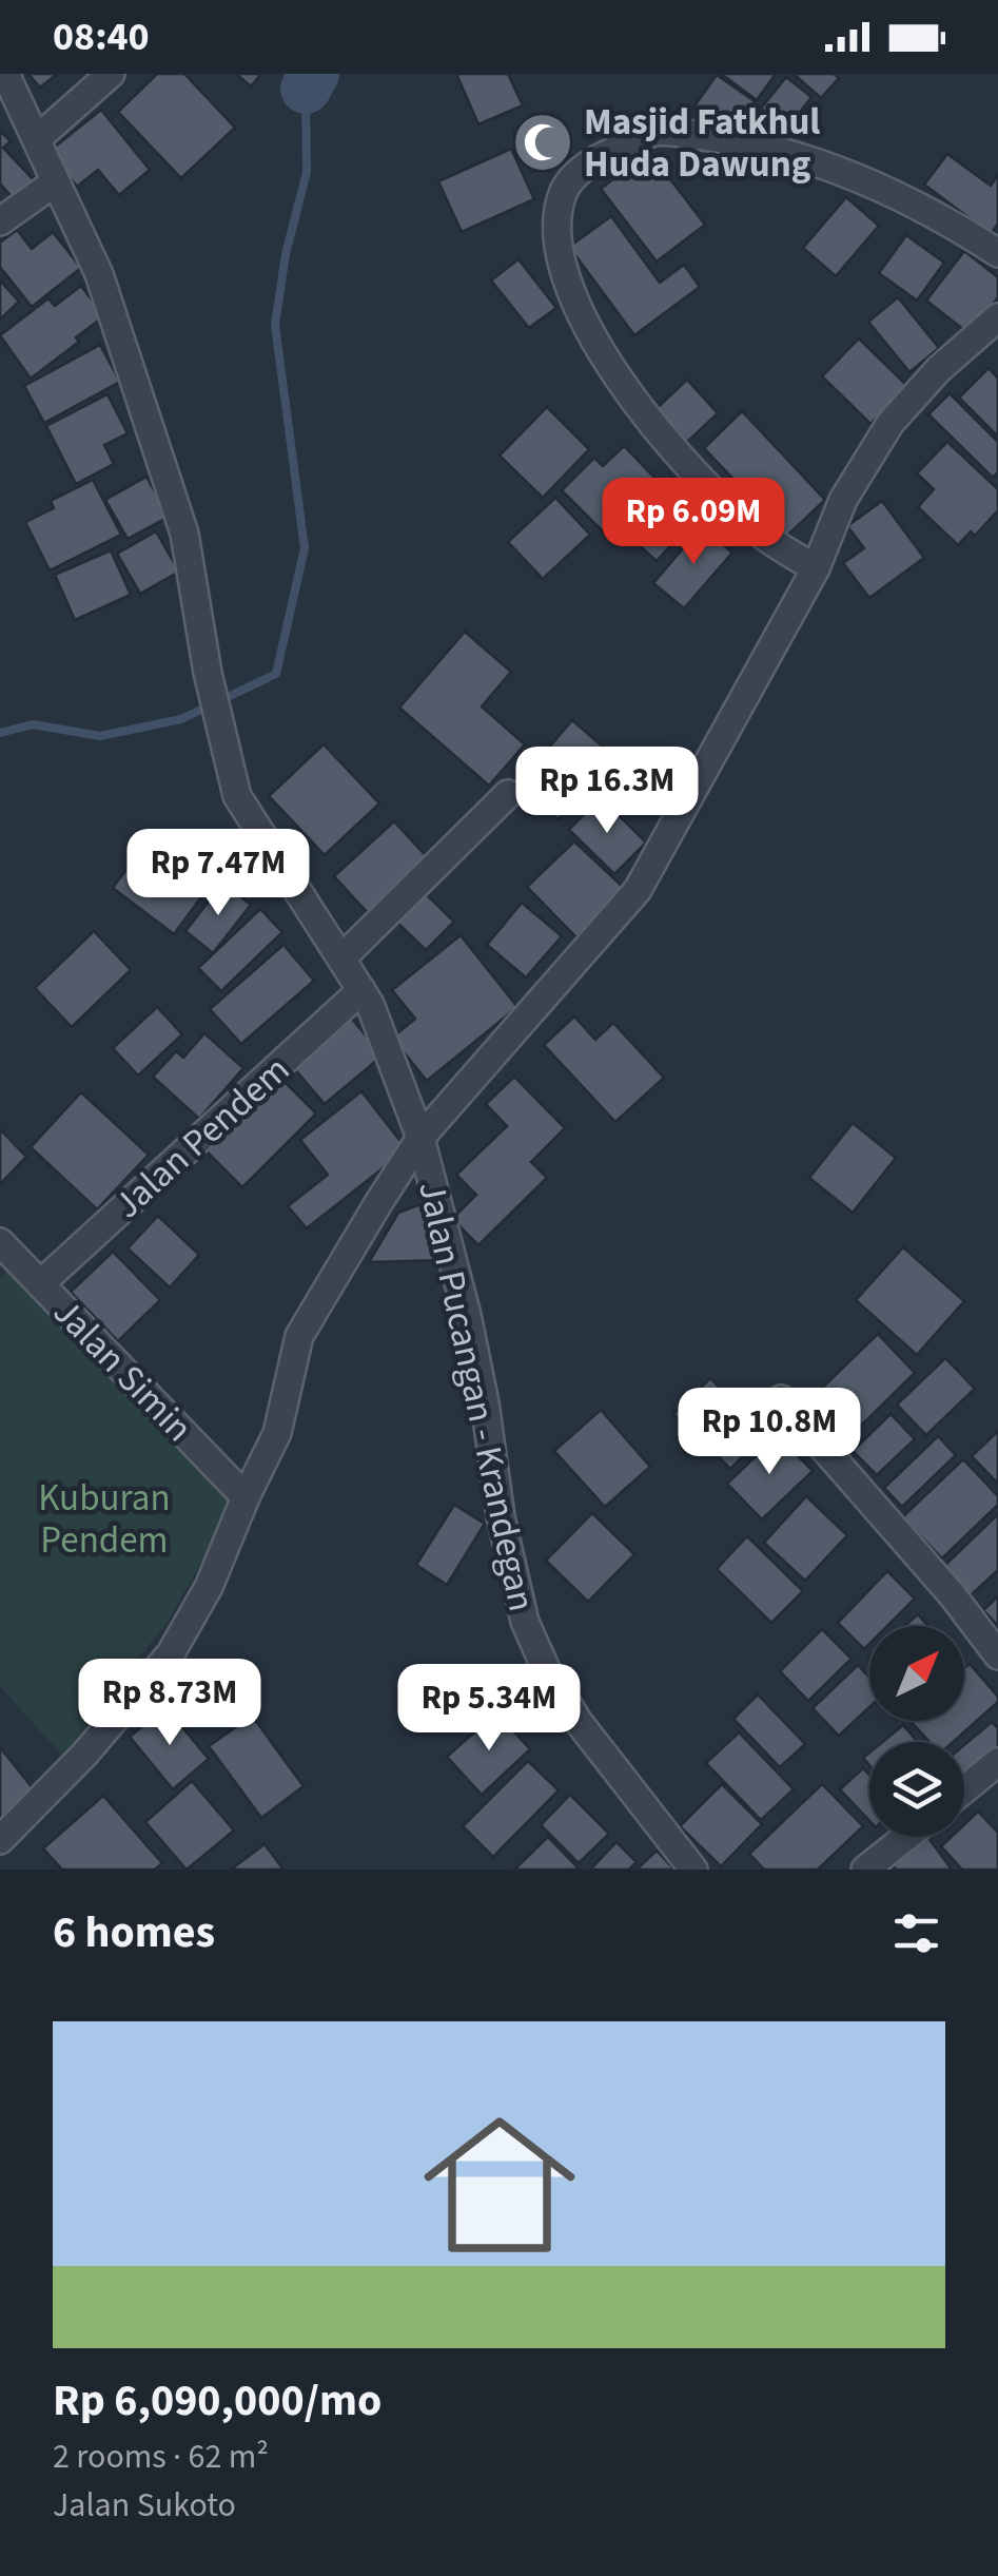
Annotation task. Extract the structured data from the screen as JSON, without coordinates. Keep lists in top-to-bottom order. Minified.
{"streets":{"street":["Jalan Pendem","Jalan Simin","Jalan Pucangan - Krandegan"]},"crossings":[["Jalan Pendem","Jalan Simin"],["Jalan Pendem","Jalan Pucangan - Krandegan"]],"parks":["Kuburan Pendem"],"places":{"mosque":["Masjid Fatkhul Huda Dawung"]},"north":"top right","page":{"status":"08:40","price":["Rp 6.09M","Rp 16.3M","Rp 7.47M","Rp 10.8M","Rp 8.73M","Rp 5.34M"],"heading":"6 homes","list":[{"name":"Rp 6,090,000/mo","note":"2 rooms · 62 m² · Jalan Sukoto"}]}}
